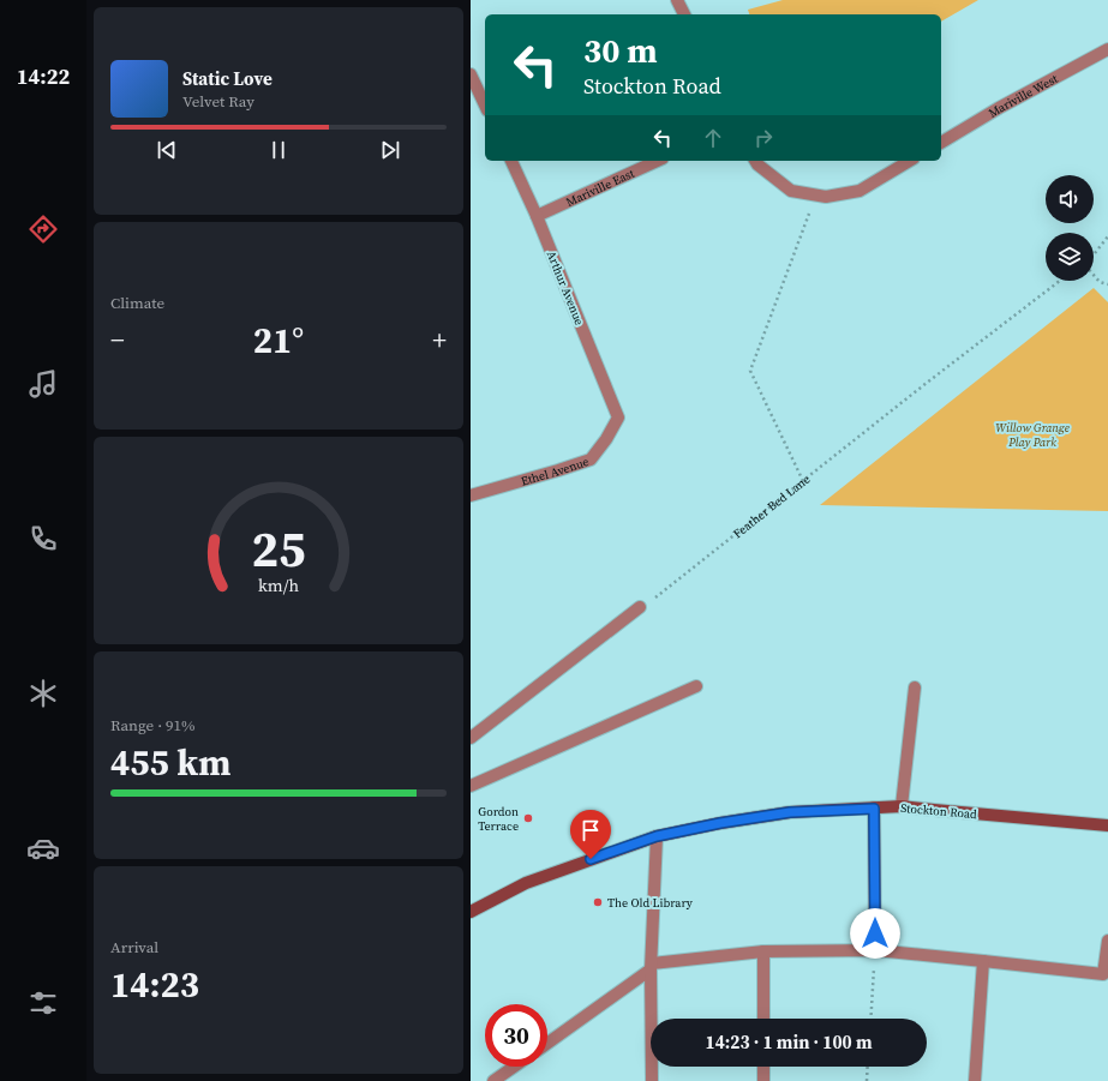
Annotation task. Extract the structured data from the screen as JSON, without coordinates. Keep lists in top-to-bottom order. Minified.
{"streets":{"main road":["Stockton Road"],"street":["Mariville West","Mariville East","Arthur Avenue","Ethel Avenue"],"path":["Feather Bed Lane"]},"crossings":[["Mariville East","Arthur Avenue"],["Arthur Avenue","Ethel Avenue"]],"parks":["Willow Grange Play Park"],"places":["Gordon Terrace","The Old Library"],"page":{"tabs":"14:22","turn":["30 m","Stockton Road"],"song":["Static Love","Velvet Ray"],"tile":["Climate",["Range · 91%","455 km"],["Arrival","14:23"]],"heat":["−","21°","+"],"limit":"30","trip":"14:23 · 1 min · 100 m","gauge":["25","km/h"]}}
